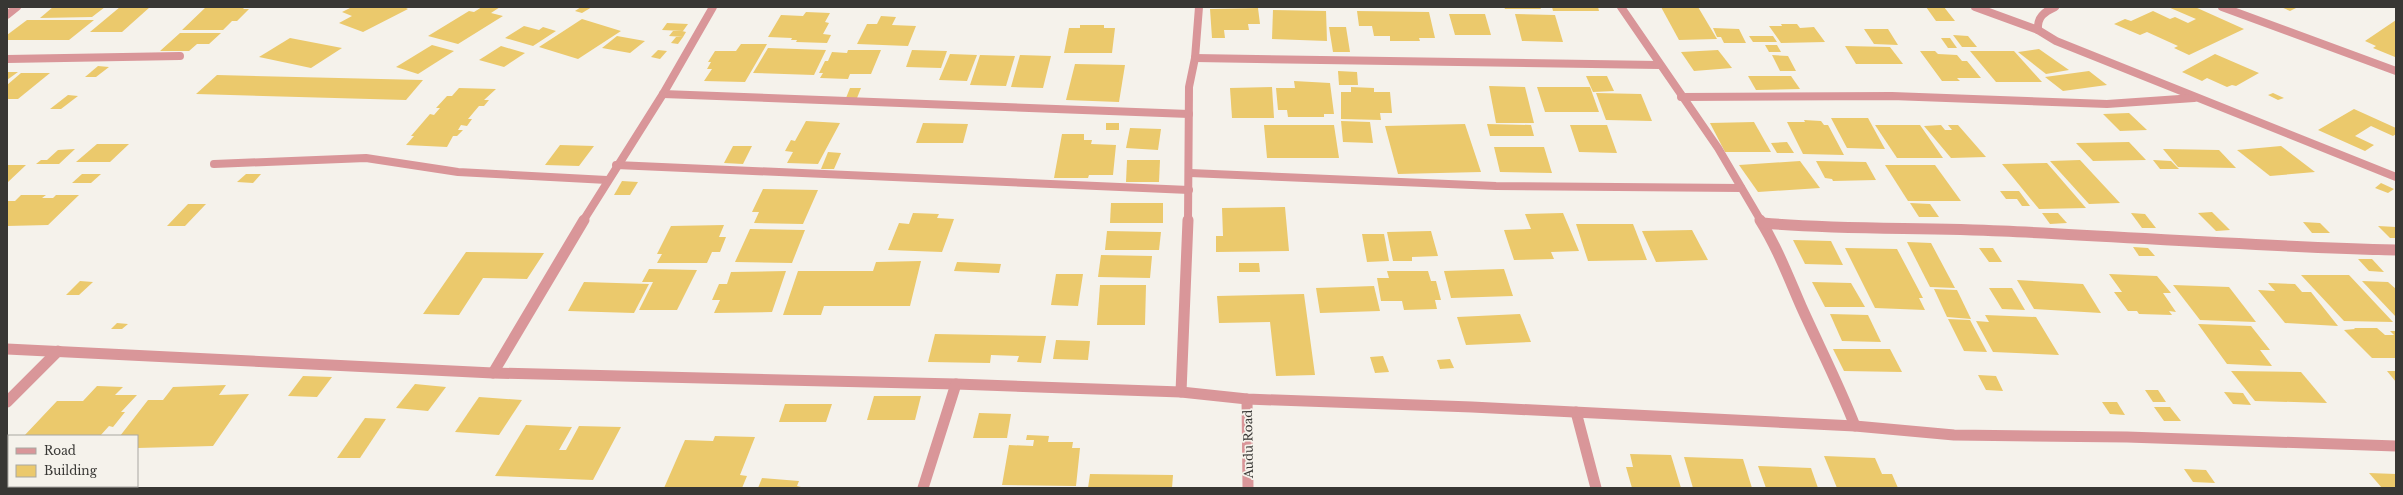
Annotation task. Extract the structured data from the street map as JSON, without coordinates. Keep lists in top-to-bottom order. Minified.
{"streets":{"street":["Audu Road"]},"legend":["Road","Building"]}
